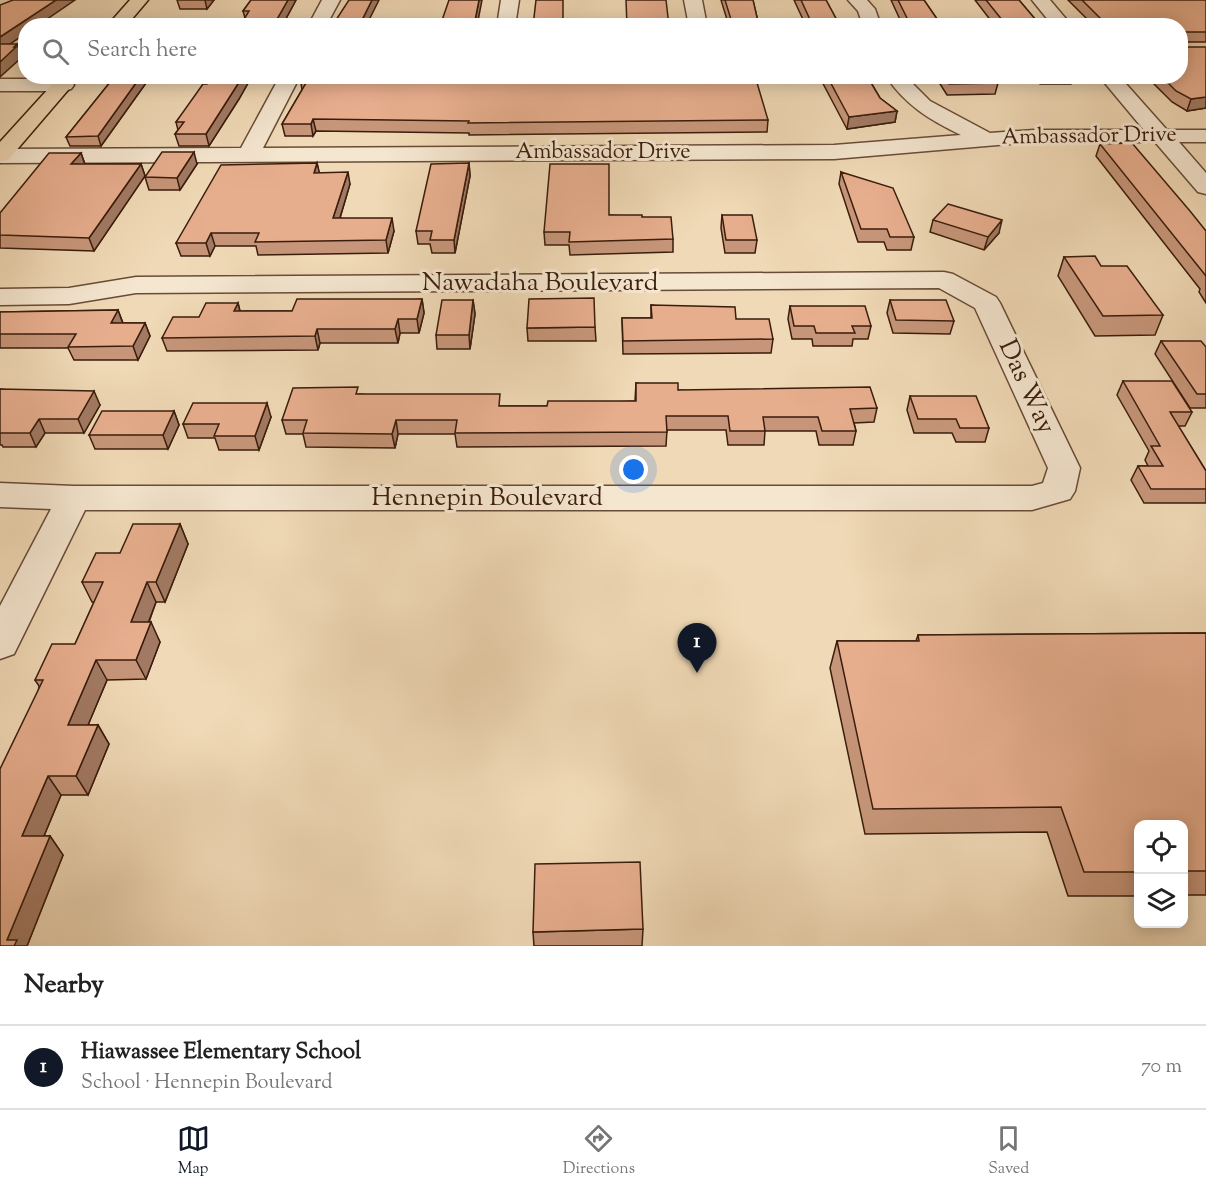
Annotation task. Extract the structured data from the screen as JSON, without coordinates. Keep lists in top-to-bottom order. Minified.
{"streets":{"street":["Ambassador Drive","Nawadaha Boulevard","Das Way","Hennepin Boulevard"]},"crossings":[["Nawadaha Boulevard","Das Way"],["Das Way","Hennepin Boulevard"]],"page":{"search":"Search here","pins":"1","heading":"Nearby","list":[{"mark":"1","name":"Hiawassee Elementary School","note":"School · Hennepin Boulevard","value":"70 m"}],"nav":["Map","Directions","Saved"]}}
